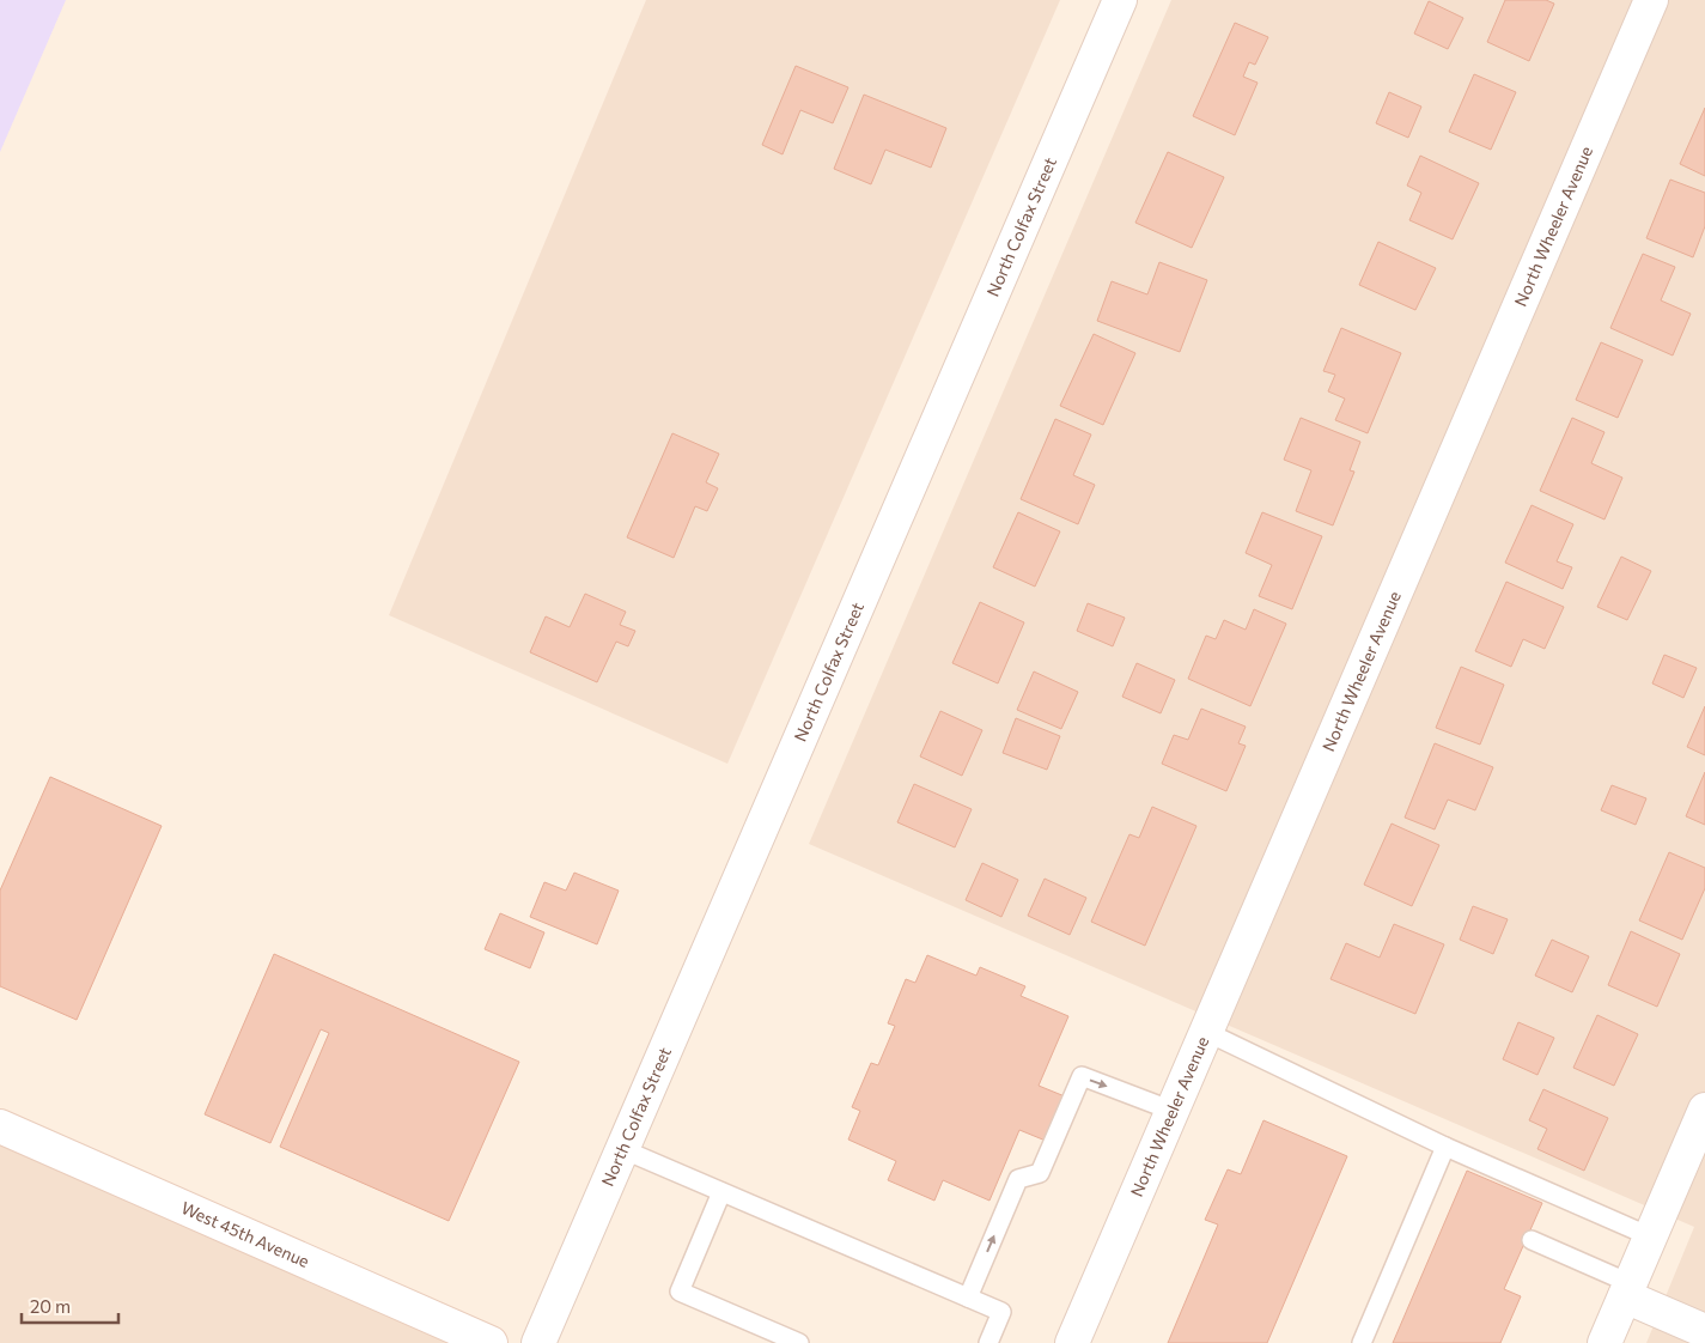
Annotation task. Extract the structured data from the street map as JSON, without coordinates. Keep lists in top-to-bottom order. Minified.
{"streets":{"street":["North Colfax Street","North Wheeler Avenue","West 45th Avenue"]},"scale_bar":"20 m"}
